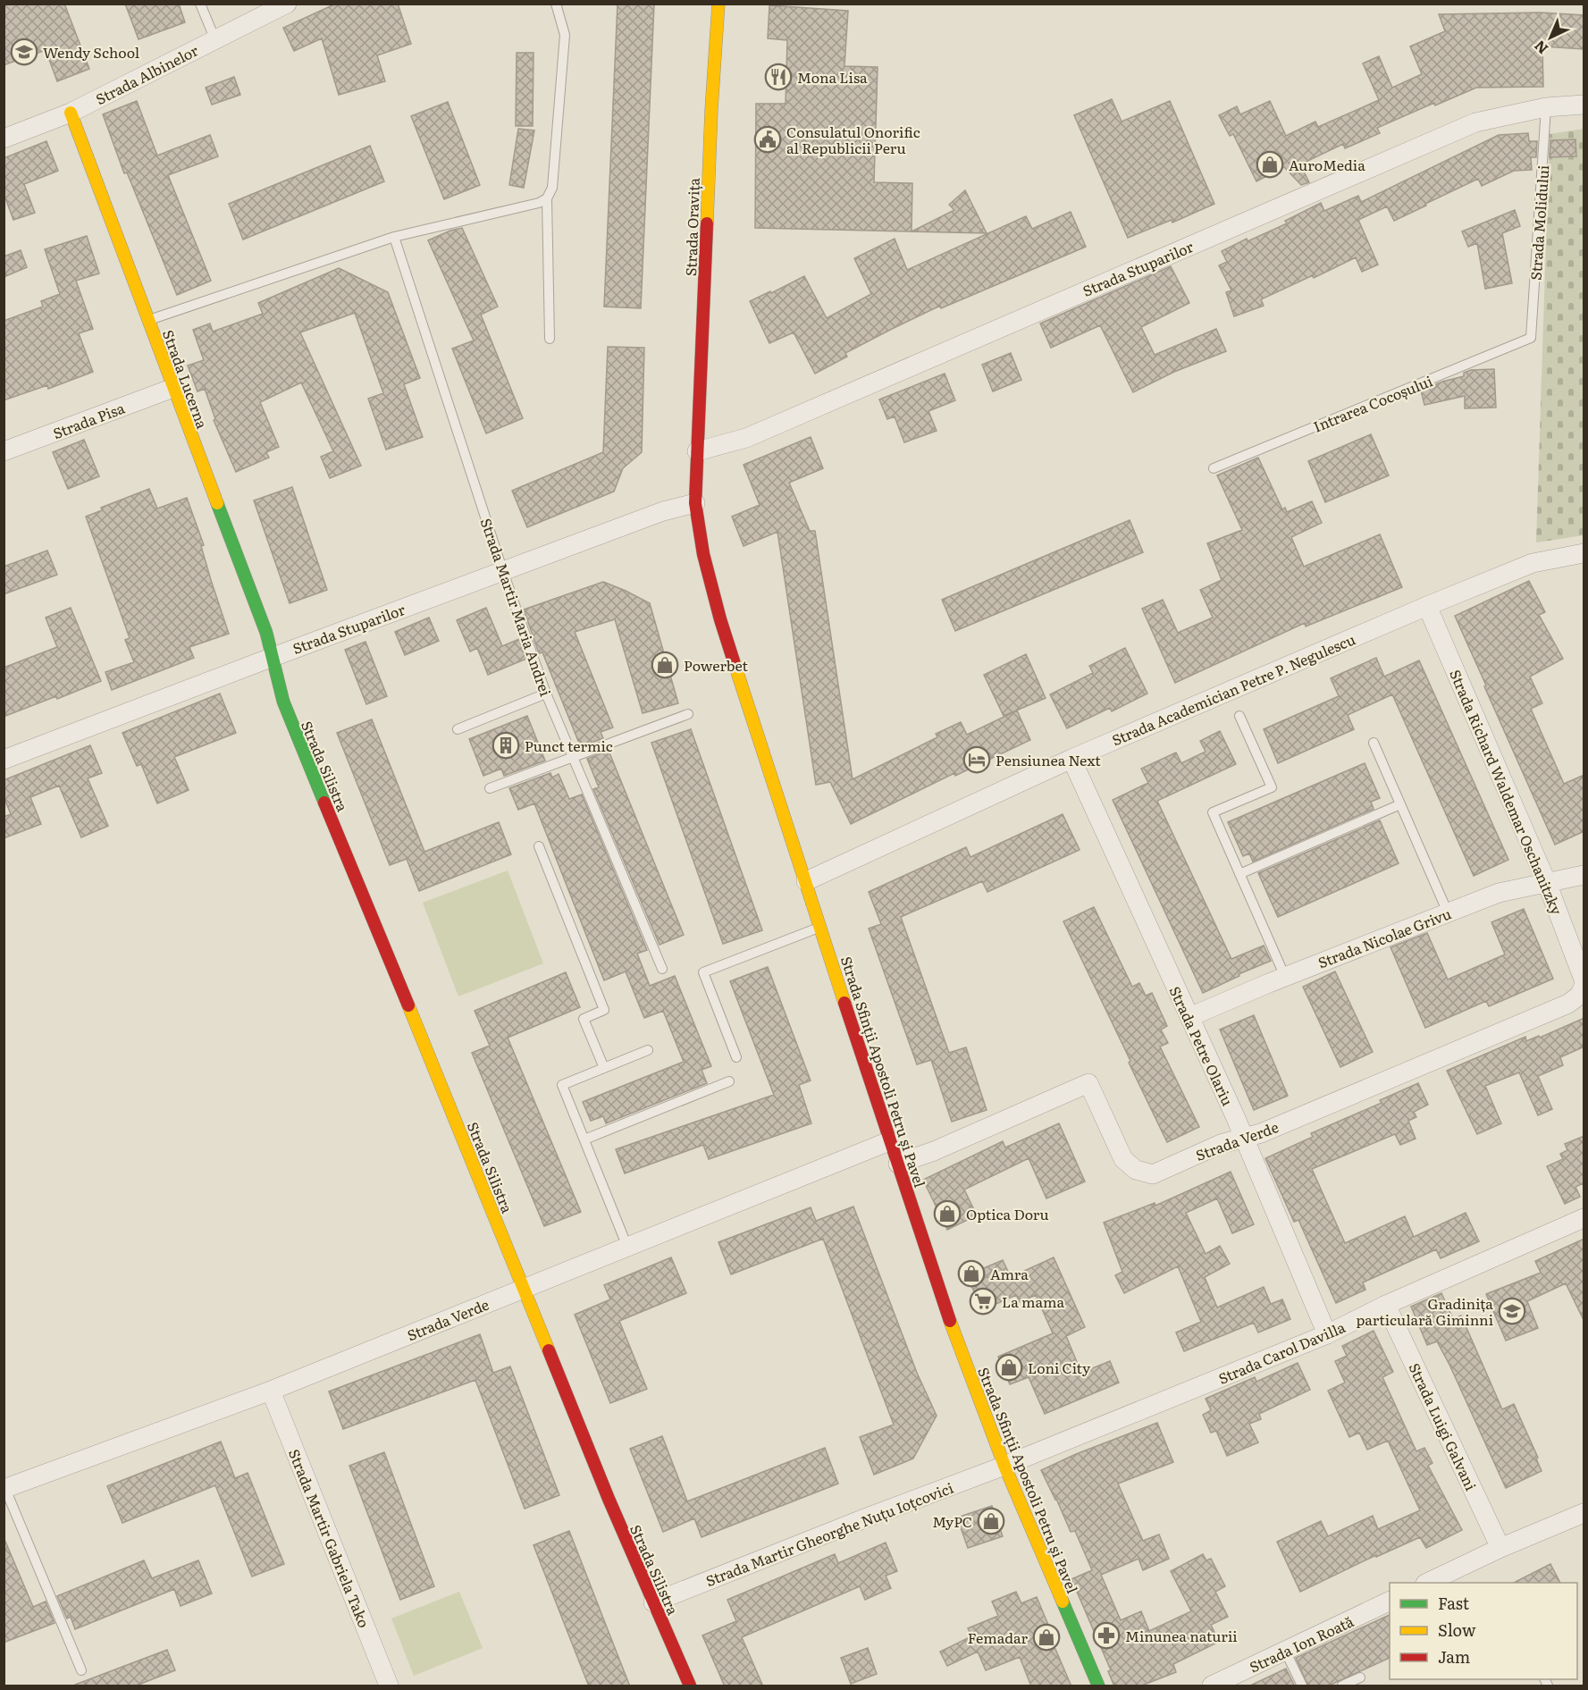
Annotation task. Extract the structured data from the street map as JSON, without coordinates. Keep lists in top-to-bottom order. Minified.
{"streets":{"main road":["Strada Oravița","Strada Lucerna","Strada Silistra","Strada Sfinții Apostoli Petru și Pavel"],"street":["Strada Albinelor","Strada Stuparilor","Strada Pisa","Strada Academician Petre P. Negulescu","Strada Richard Waldemar Oschanitzky","Strada Nicolae Grivu","Strada Petre Olariu","Strada Verde","Strada Carol Davilla","Strada Luigi Galvani","Strada Martir Gheorghe Nuțu Ioțcovici","Strada Martir Gabriela Tako","Strada Ion Roată"],"lane":["Strada Molidului","Intrarea Cocoșului","Strada Martir Maria Andrei"]},"crossings":[["Strada Albinelor","Strada Lucerna"],["Strada Molidului","Strada Stuparilor"],["Strada Molidului","Intrarea Cocoșului"],["Strada Oravița","Strada Stuparilor"],["Strada Oravița","Strada Sfinții Apostoli Petru și Pavel"],["Strada Stuparilor","Strada Lucerna"],["Strada Stuparilor","Strada Martir Maria Andrei"],["Strada Stuparilor","Strada Silistra"],["Strada Stuparilor","Strada Sfinții Apostoli Petru și Pavel"],["Strada Lucerna","Strada Pisa"],["Strada Lucerna","Strada Silistra"],["Strada Academician Petre P. Negulescu","Strada Richard Waldemar Oschanitzky"],["Strada Academician Petre P. Negulescu","Strada Petre Olariu"],["Strada Academician Petre P. Negulescu","Strada Sfinții Apostoli Petru și Pavel"],["Strada Silistra","Strada Verde"],["Strada Silistra","Strada Martir Gheorghe Nuțu Ioțcovici"],["Strada Richard Waldemar Oschanitzky","Strada Nicolae Grivu"],["Strada Nicolae Grivu","Strada Petre Olariu"],["Strada Petre Olariu","Strada Verde"],["Strada Petre Olariu","Strada Carol Davilla"],["Strada Sfinții Apostoli Petru și Pavel","Strada Verde"],["Strada Sfinții Apostoli Petru și Pavel","Strada Carol Davilla"],["Strada Sfinții Apostoli Petru și Pavel","Strada Martir Gheorghe Nuțu Ioțcovici"],["Strada Verde","Strada Martir Gabriela Tako"],["Strada Carol Davilla","Strada Luigi Galvani"],["Strada Carol Davilla","Strada Martir Gheorghe Nuțu Ioțcovici"]],"places":{"school or university":["Wendy School","Gradinița particulară Giminni"],"restaurant":["Mona Lisa"],"public building":["Consulatul Onorific al Republicii Peru"],"shop":["AuroMedia","Powerbet","Optica Doru","Amra","Loni City","MyPC","Femadar"],"building":["Punct termic"],"hotel":["Pensiunea Next"],"supermarket":["La mama"],"pharmacy":["Minunea naturii"]},"legend":["Fast","Slow","Jam"],"north":"bottom left"}
